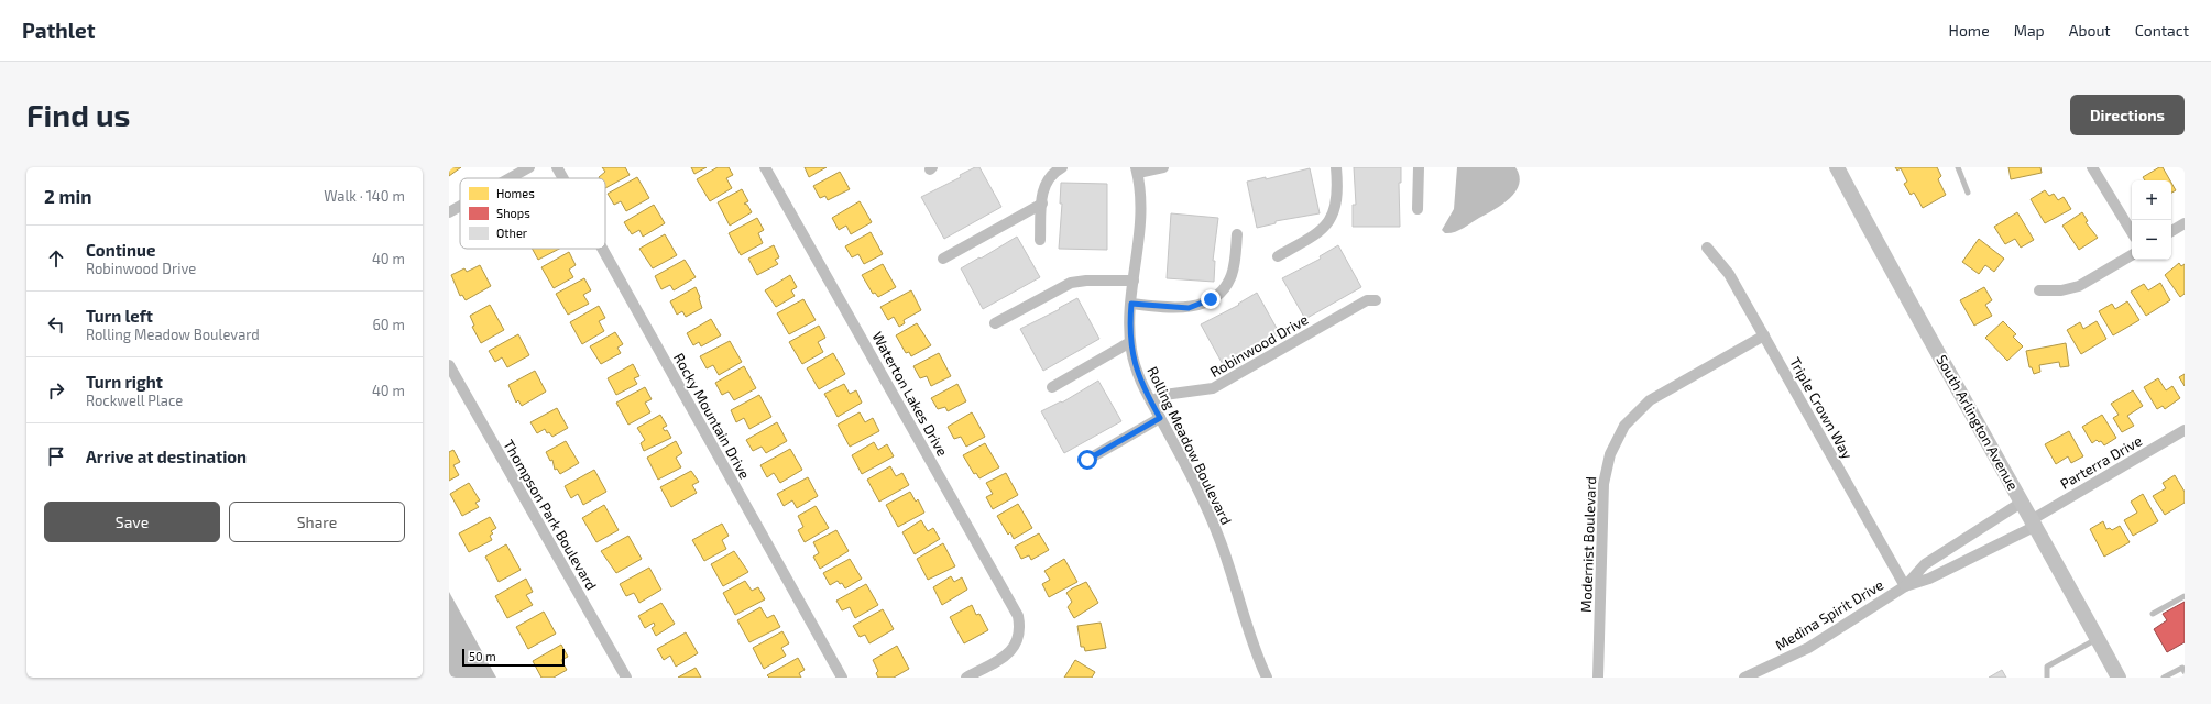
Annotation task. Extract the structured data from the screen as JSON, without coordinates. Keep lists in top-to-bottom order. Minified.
{"streets":{"main road":["South Arlington Avenue"],"street":["Robinwood Drive","Waterton Lakes Drive","Triple Crown Way","Rocky Mountain Drive","Rolling Meadow Boulevard","Parterra Drive","Thompson Park Boulevard","Modernist Boulevard","Medina Spirit Drive"]},"crossings":[["Robinwood Drive","Rolling Meadow Boulevard"],["Triple Crown Way","Modernist Boulevard"],["Triple Crown Way","Medina Spirit Drive"],["South Arlington Avenue","Parterra Drive"],["South Arlington Avenue","Medina Spirit Drive"],["Parterra Drive","Medina Spirit Drive"]],"legend":["Homes","Shops","Other"],"scale_bar":"50 m","page":{"header":"Pathlet","nav":["Home","Map","About","Contact"],"buttons":["Directions",["Save","Share"]],"title":"Find us","heading":["2 min","Walk · 140 m"],"map_buttons":["+","−"],"list":[["Continue","Robinwood Drive","40 m"],["Turn left","Rolling Meadow Boulevard","60 m"],["Turn right","Rockwell Place","40 m"],"Arrive at destination"],"scale":"50 m"}}
